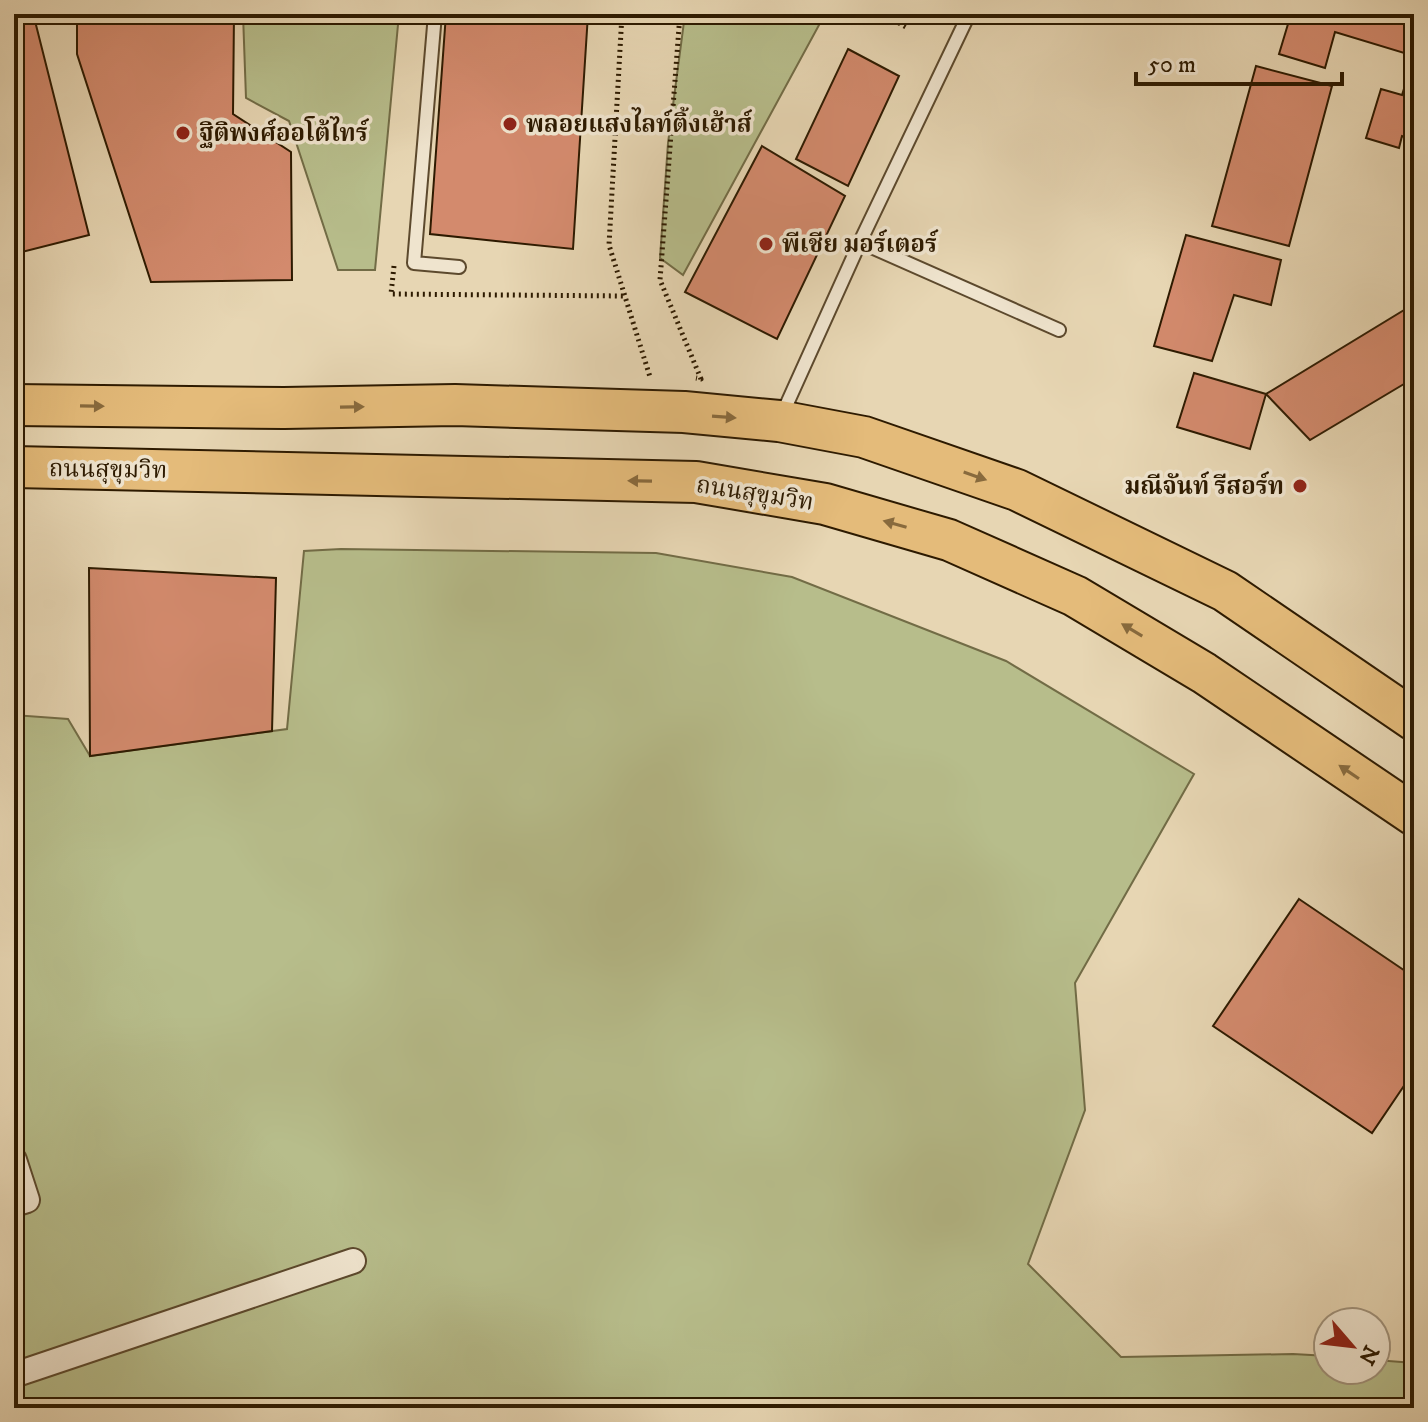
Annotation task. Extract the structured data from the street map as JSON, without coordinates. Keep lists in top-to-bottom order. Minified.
{"streets":{"highway":["ถนนสุขุมวิท"]},"places":["พลอยแสงไลท์ติ้งเฮ้าส์","ฐิติพงศ์ออโต้ไทร์","พีเชีย มอร์เตอร์","มณีจันท์ รีสอร์ท"],"scale_bar":"50 m","north":"bottom right"}
